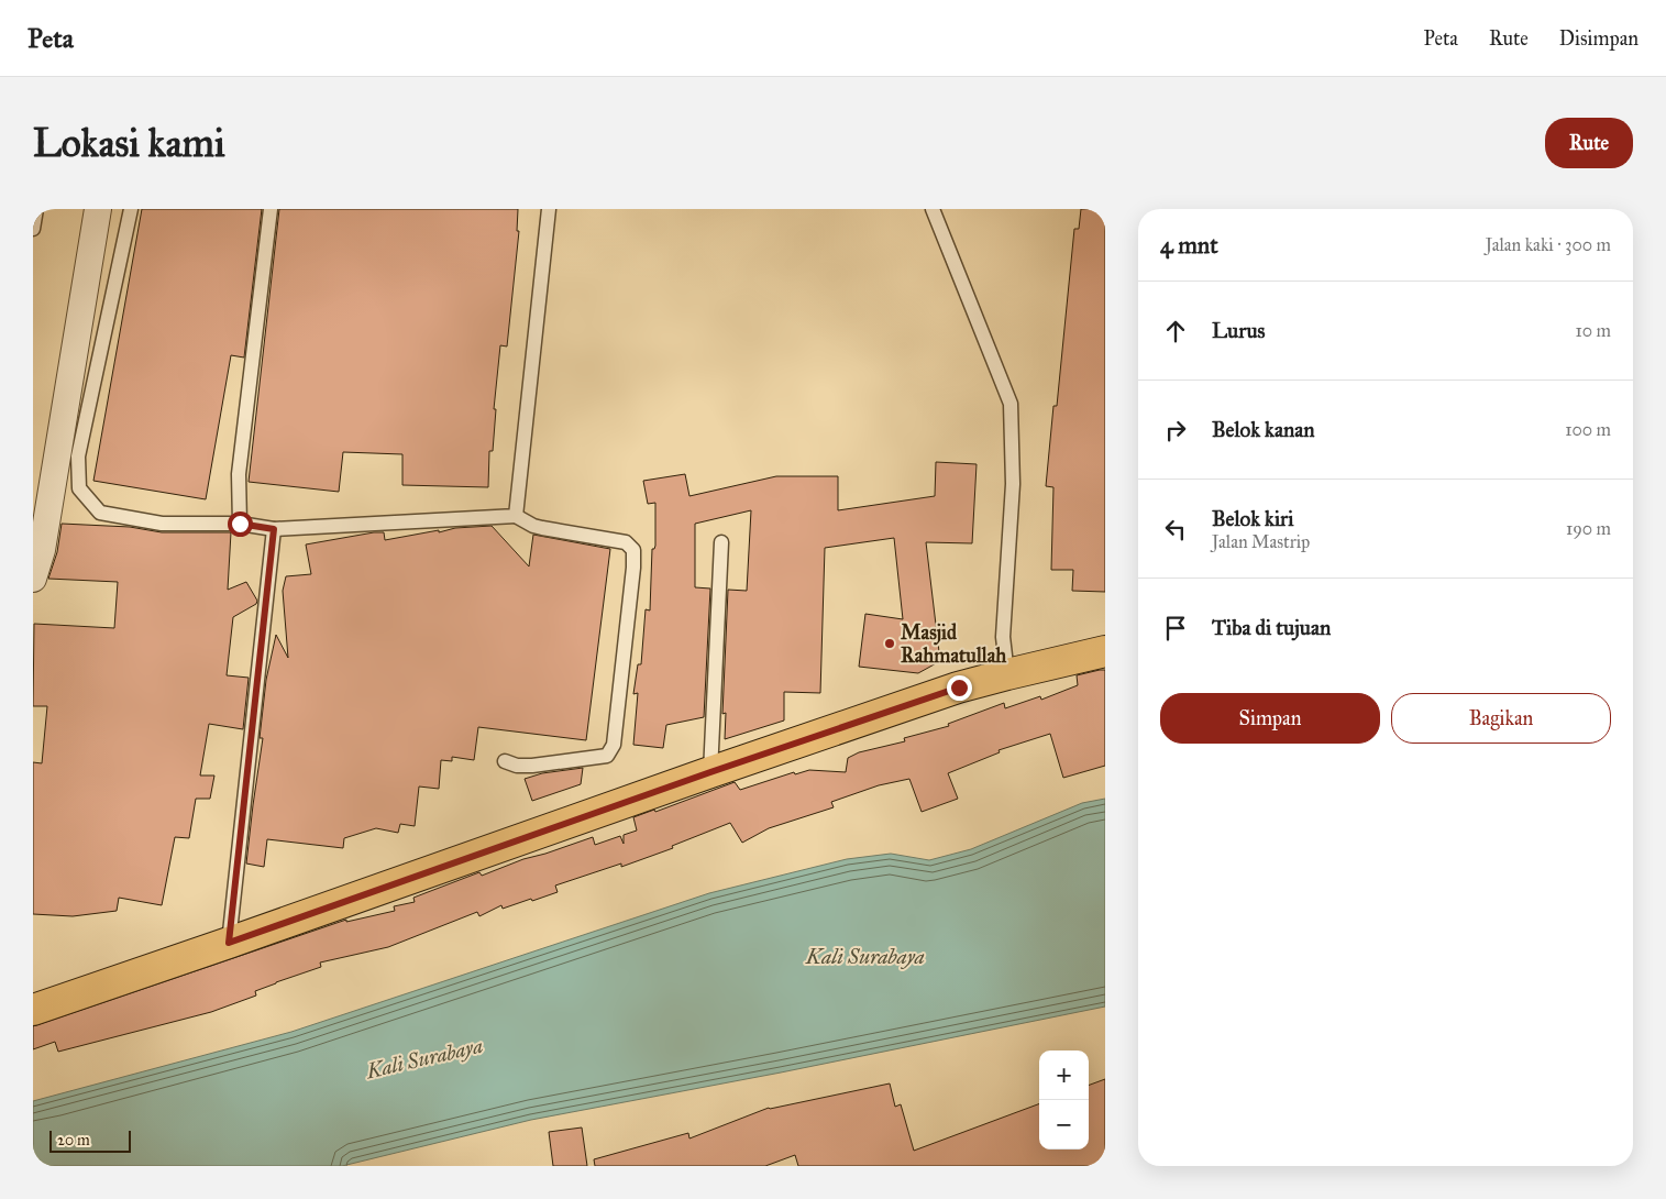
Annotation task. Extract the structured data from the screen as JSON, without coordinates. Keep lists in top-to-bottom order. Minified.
{"water":["Kali Surabaya"],"places":["Masjid Rahmatullah"],"scale_bar":"20 m","page":{"header":"Peta","nav":["Peta","Rute","Disimpan"],"buttons":["Rute",["Simpan","Bagikan"]],"title":"Lokasi kami","heading":["4 mnt","Jalan kaki · 300 m"],"list":[["Lurus","10 m"],["Belok kanan","100 m"],["Belok kiri","Jalan Mastrip","190 m"],"Tiba di tujuan"],"map_buttons":["+","−"],"scale":"20 m"}}
